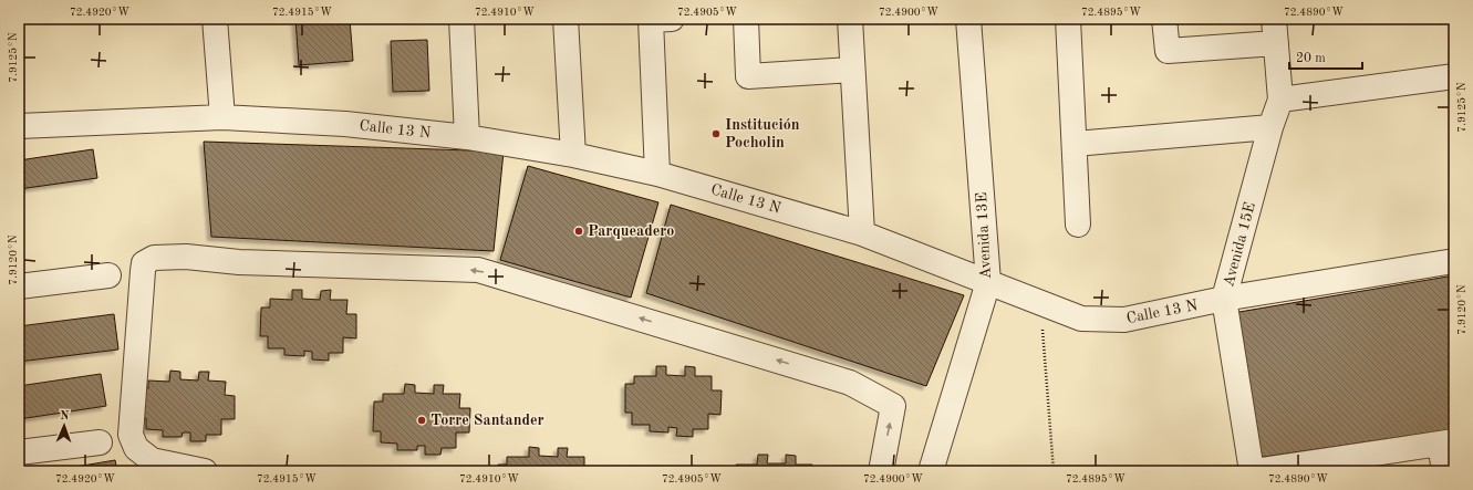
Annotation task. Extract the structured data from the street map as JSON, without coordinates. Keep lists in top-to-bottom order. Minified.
{"streets":{"street":["Calle 13 N","Avenida 13E","Avenida 15E"]},"crossings":[["Calle 13 N","Avenida 13E"],["Calle 13 N","Avenida 15E"]],"places":["Institución Pocholin","Parqueadero","Torre Santander"],"scale_bar":"20 m","north":"top","coordinates":["72.4920°W","72.4915°W","72.4910°W","72.4905°W","72.4900°W","72.4895°W","72.4890°W","7.9125°N","7.9120°N"]}
